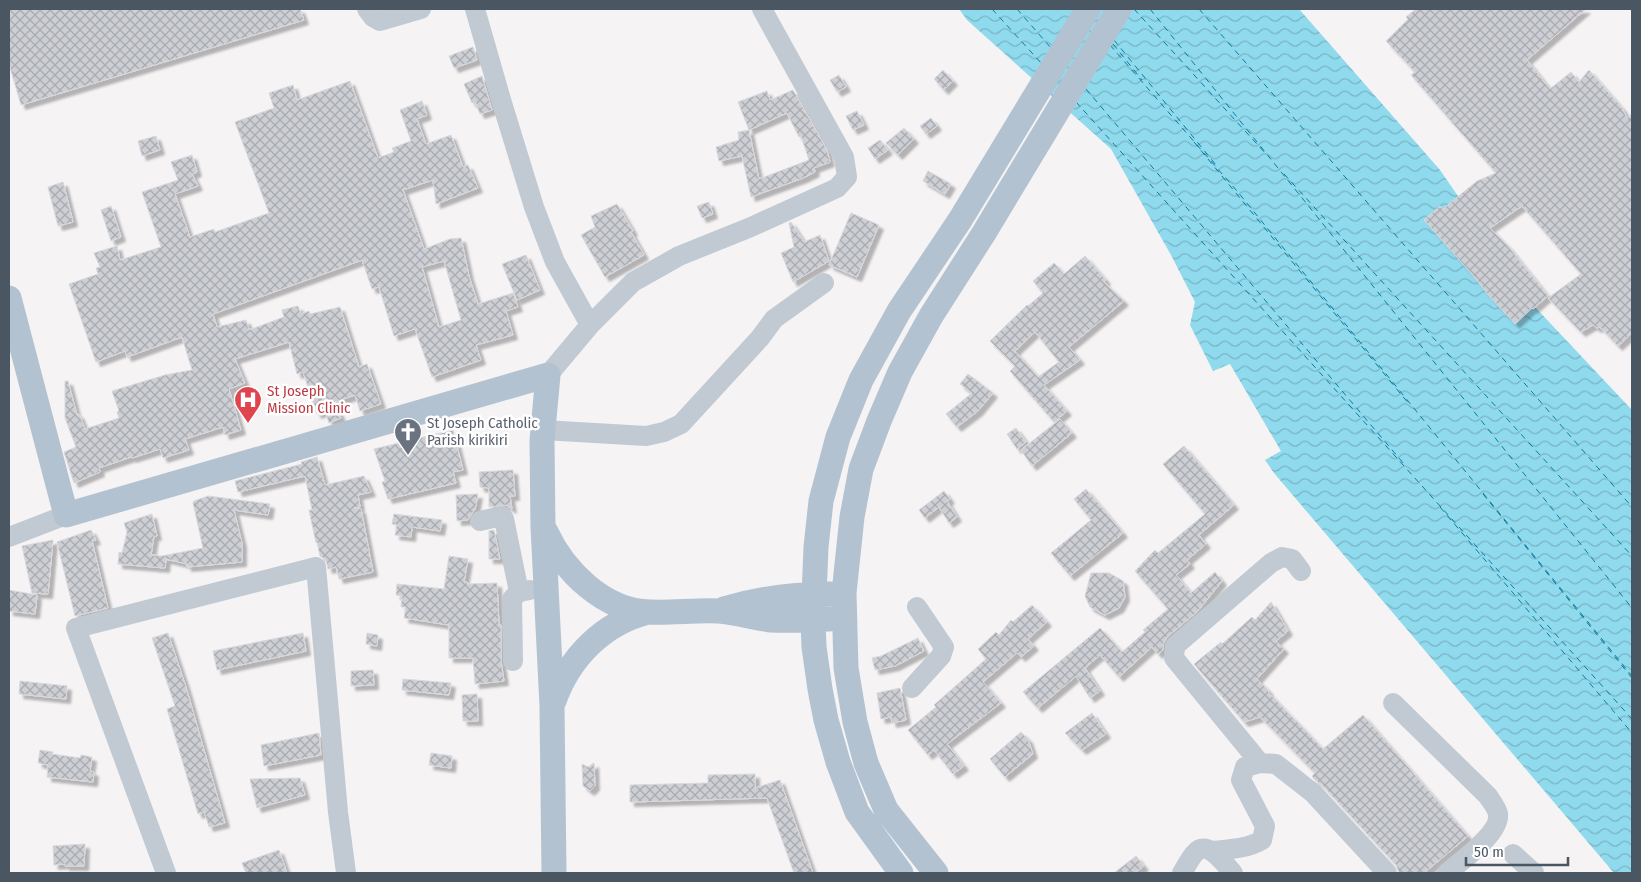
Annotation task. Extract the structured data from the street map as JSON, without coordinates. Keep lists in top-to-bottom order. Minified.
{"places":{"hospital":["St Joseph Mission Clinic"],"church":["St Joseph Catholic Parish kirikiri"]},"scale_bar":"50 m"}
